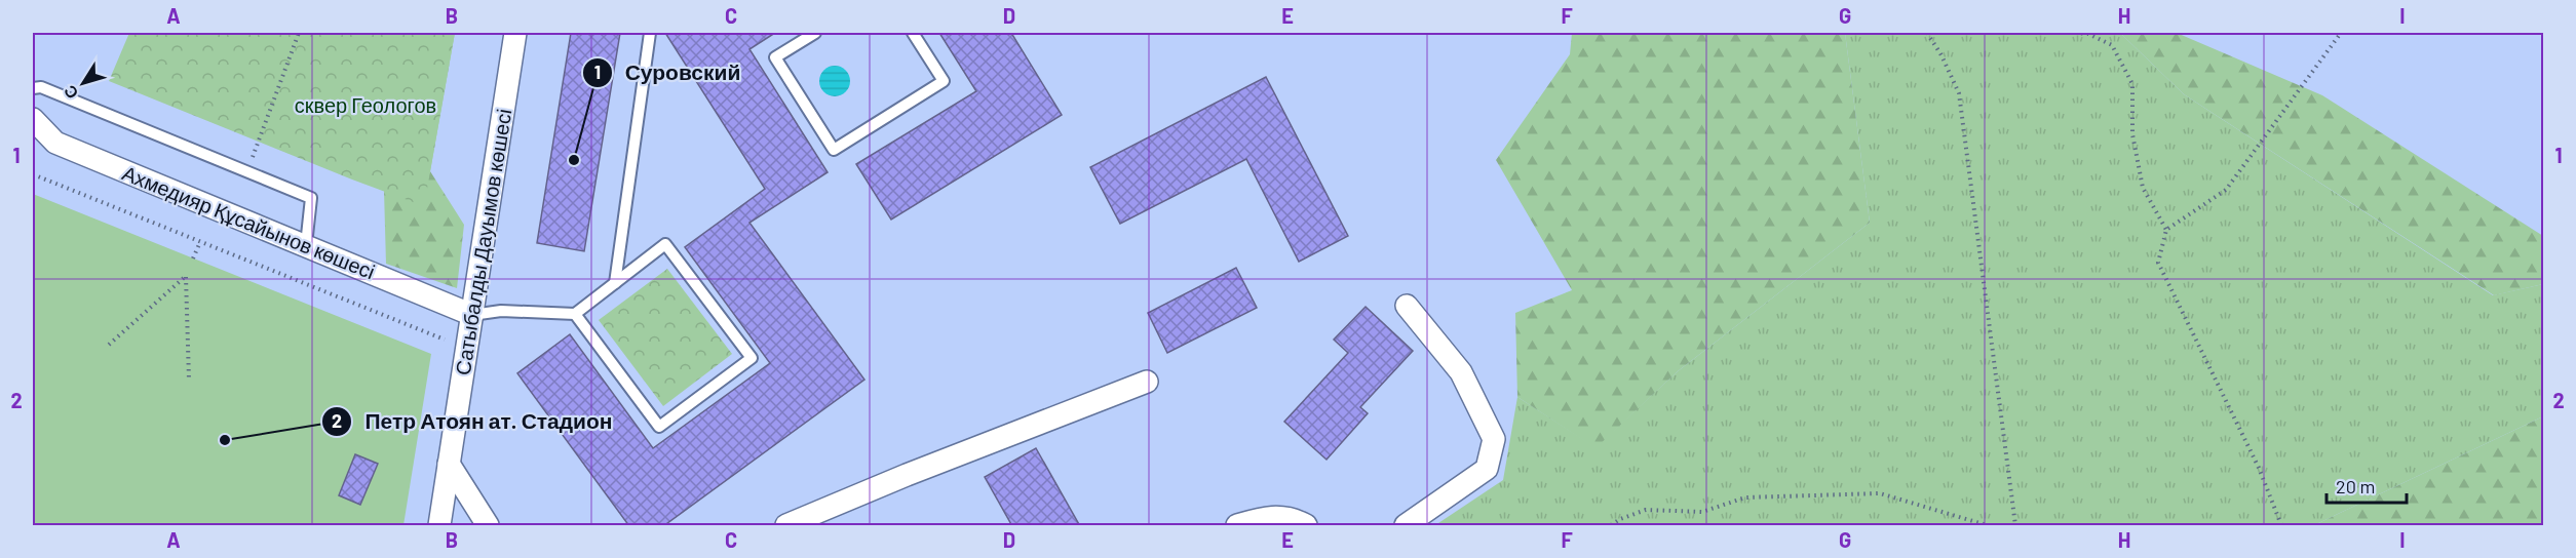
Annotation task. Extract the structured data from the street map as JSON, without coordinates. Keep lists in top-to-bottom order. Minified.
{"streets":{"street":["Ахмедияр Құсайынов көшесі","Сатыбалды Дауымов көшесі"]},"crossings":[["Ахмедияр Құсайынов көшесі","Сатыбалды Дауымов көшесі"]],"parks":["сквер Геологов"],"places":["Суровский","Петр Атоян ат. Стадион"],"scale_bar":"20 m","north":"bottom left","grid":{"columns":["A","B","C","D","E","F","G","H","I"],"rows":["1","2"]}}
